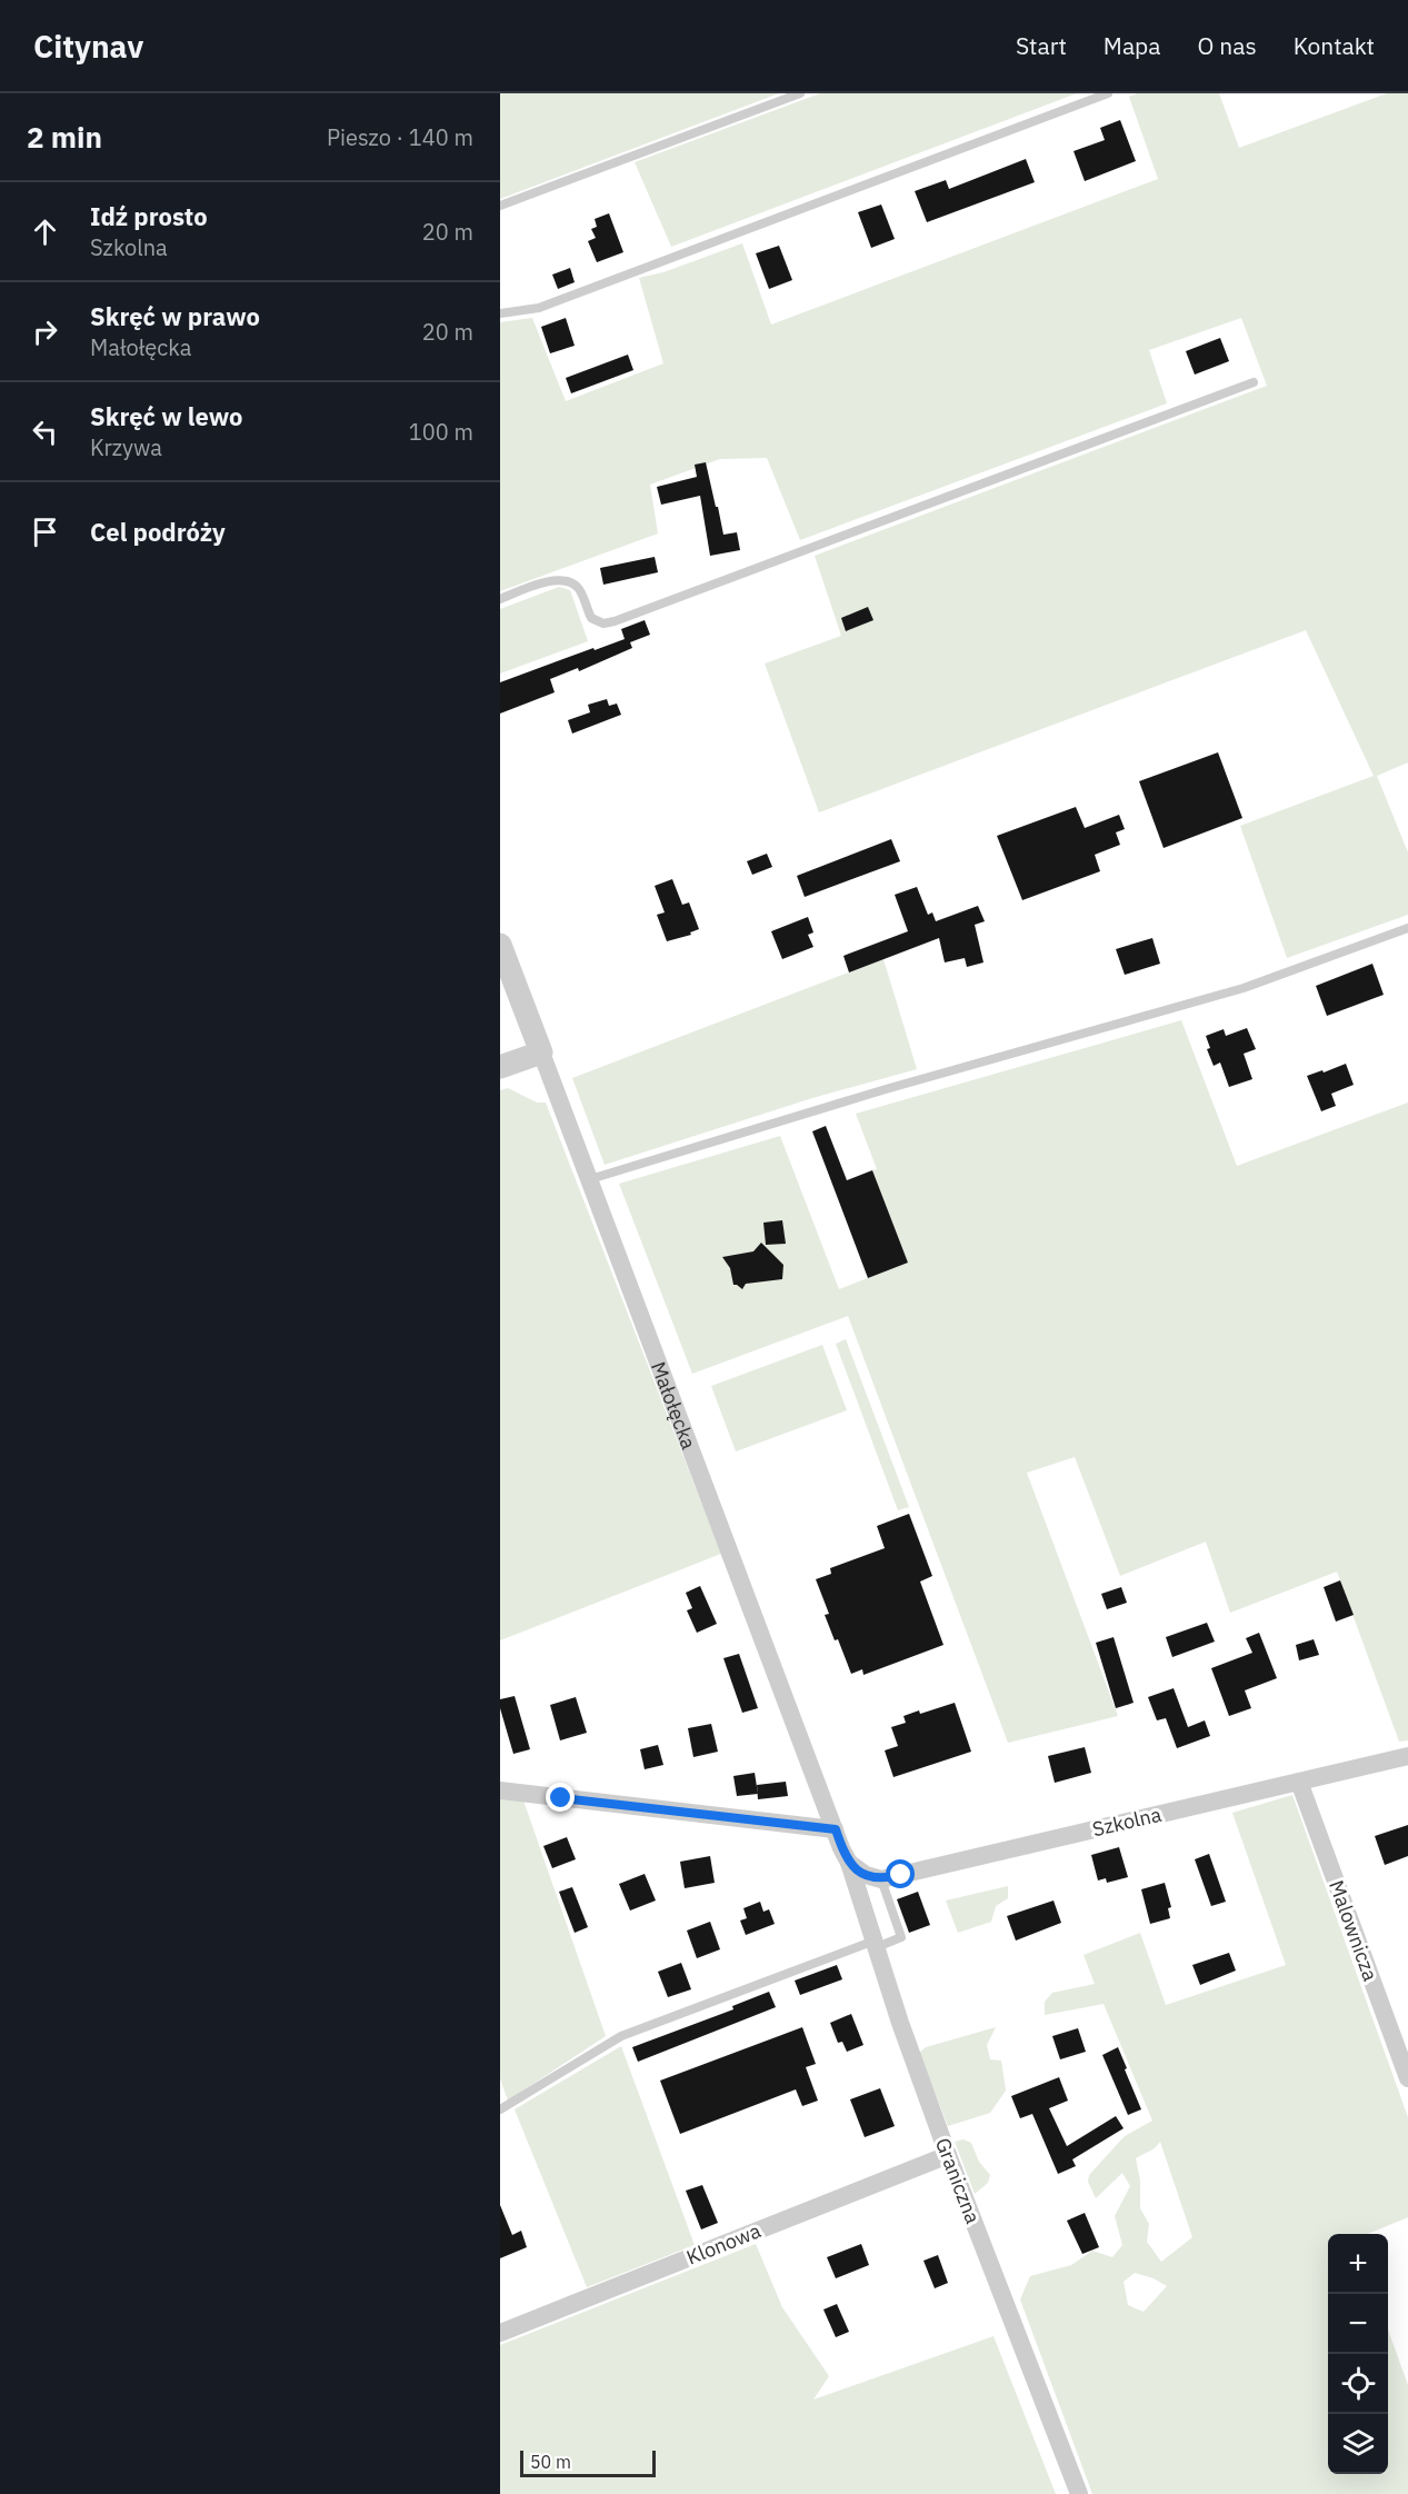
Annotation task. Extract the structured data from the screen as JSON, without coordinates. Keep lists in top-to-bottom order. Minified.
{"streets":{"street":["Małołęcka","Szkolna","Malownicza","Graniczna","Klonowa"]},"crossings":[["Małołęcka","Graniczna"],["Szkolna","Malownicza"],["Graniczna","Klonowa"]],"scale_bar":"50 m","page":{"header":"Citynav","nav":["Start","Mapa","O nas","Kontakt"],"heading":["2 min","Pieszo · 140 m"],"list":[["Idź prosto","Szkolna","20 m"],["Skręć w prawo","Małołęcka","20 m"],["Skręć w lewo","Krzywa","100 m"],"Cel podróży"],"map_buttons":["+","−"],"scale":"50 m"}}
